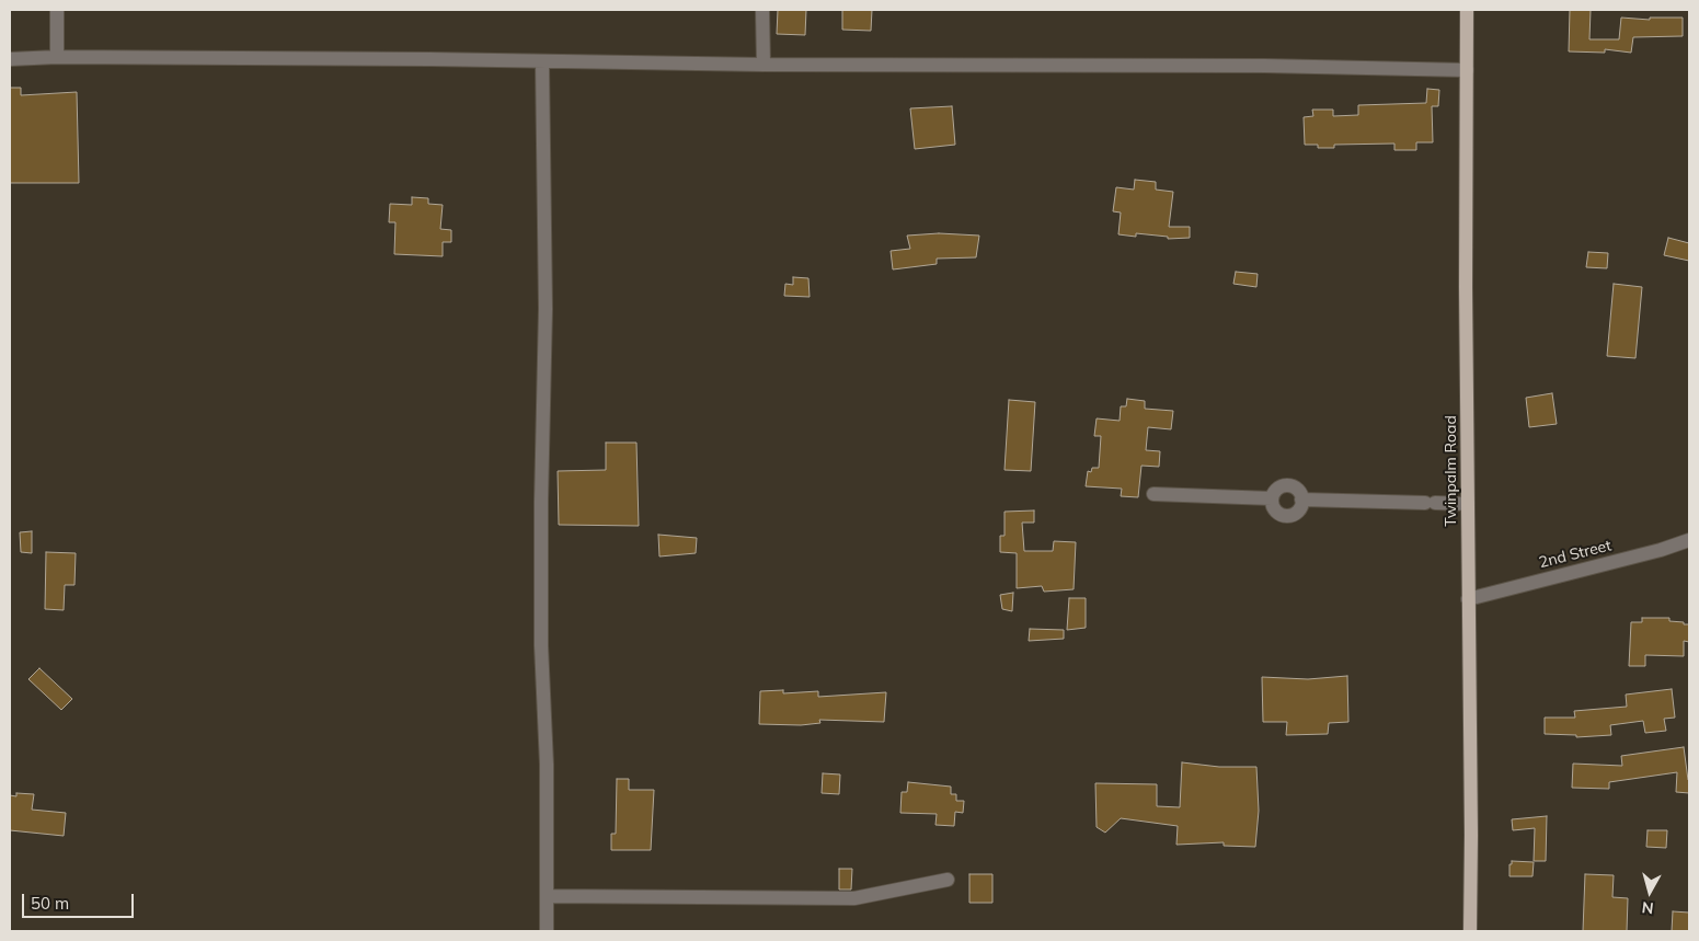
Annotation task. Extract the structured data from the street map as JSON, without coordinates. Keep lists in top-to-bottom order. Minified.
{"streets":{"main road":["Twinpalm Road"],"street":["2nd Street"]},"crossings":[["Twinpalm Road","2nd Street"]],"scale_bar":"50 m","north":"bottom"}
